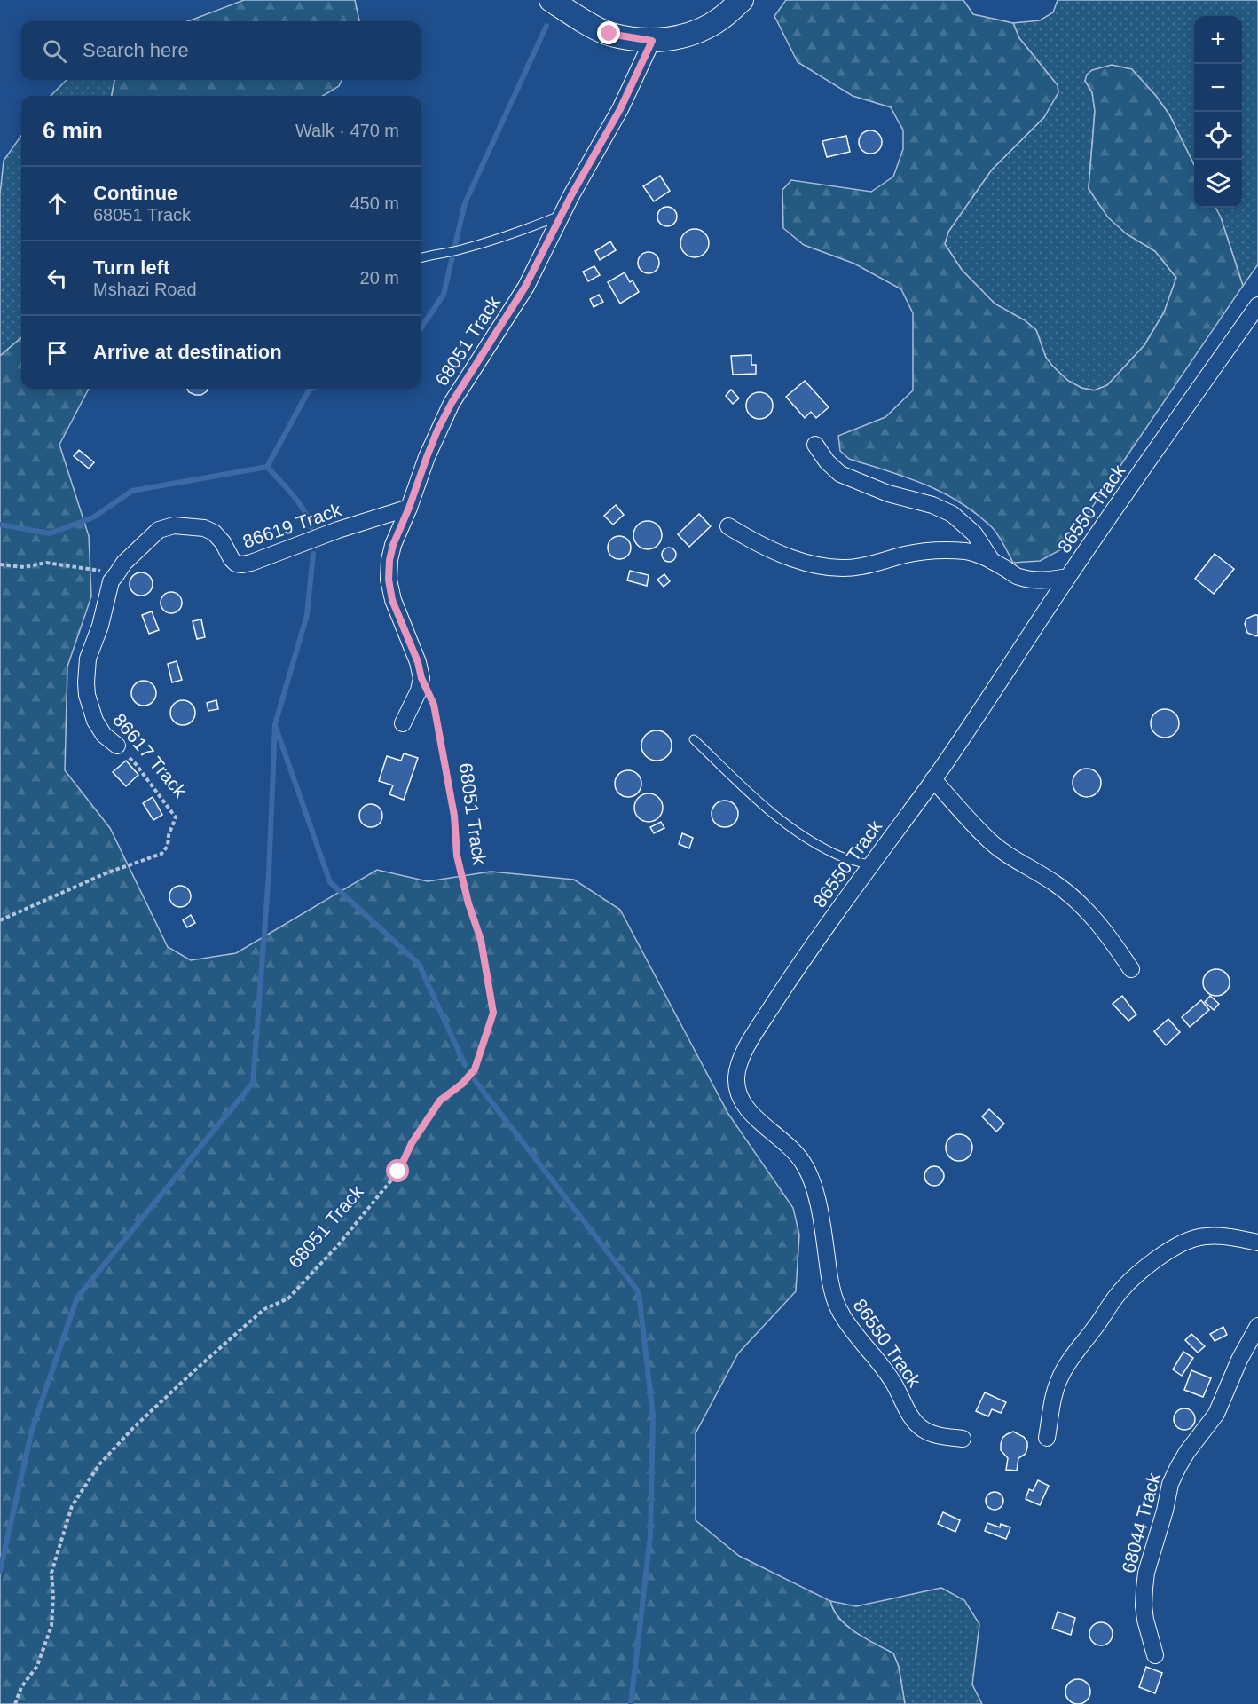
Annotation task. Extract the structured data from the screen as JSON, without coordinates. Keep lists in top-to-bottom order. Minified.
{"streets":{"street":["68051 Track","86550 Track","86619 Track","86617 Track","68044 Track"]},"crossings":[["68051 Track","86619 Track"],["86619 Track","86617 Track"]],"page":{"map_buttons":["+","−"],"search":"Search here","heading":["6 min","Walk · 470 m"],"list":[["Continue","68051 Track","450 m"],["Turn left","Mshazi Road","20 m"],"Arrive at destination"]}}
